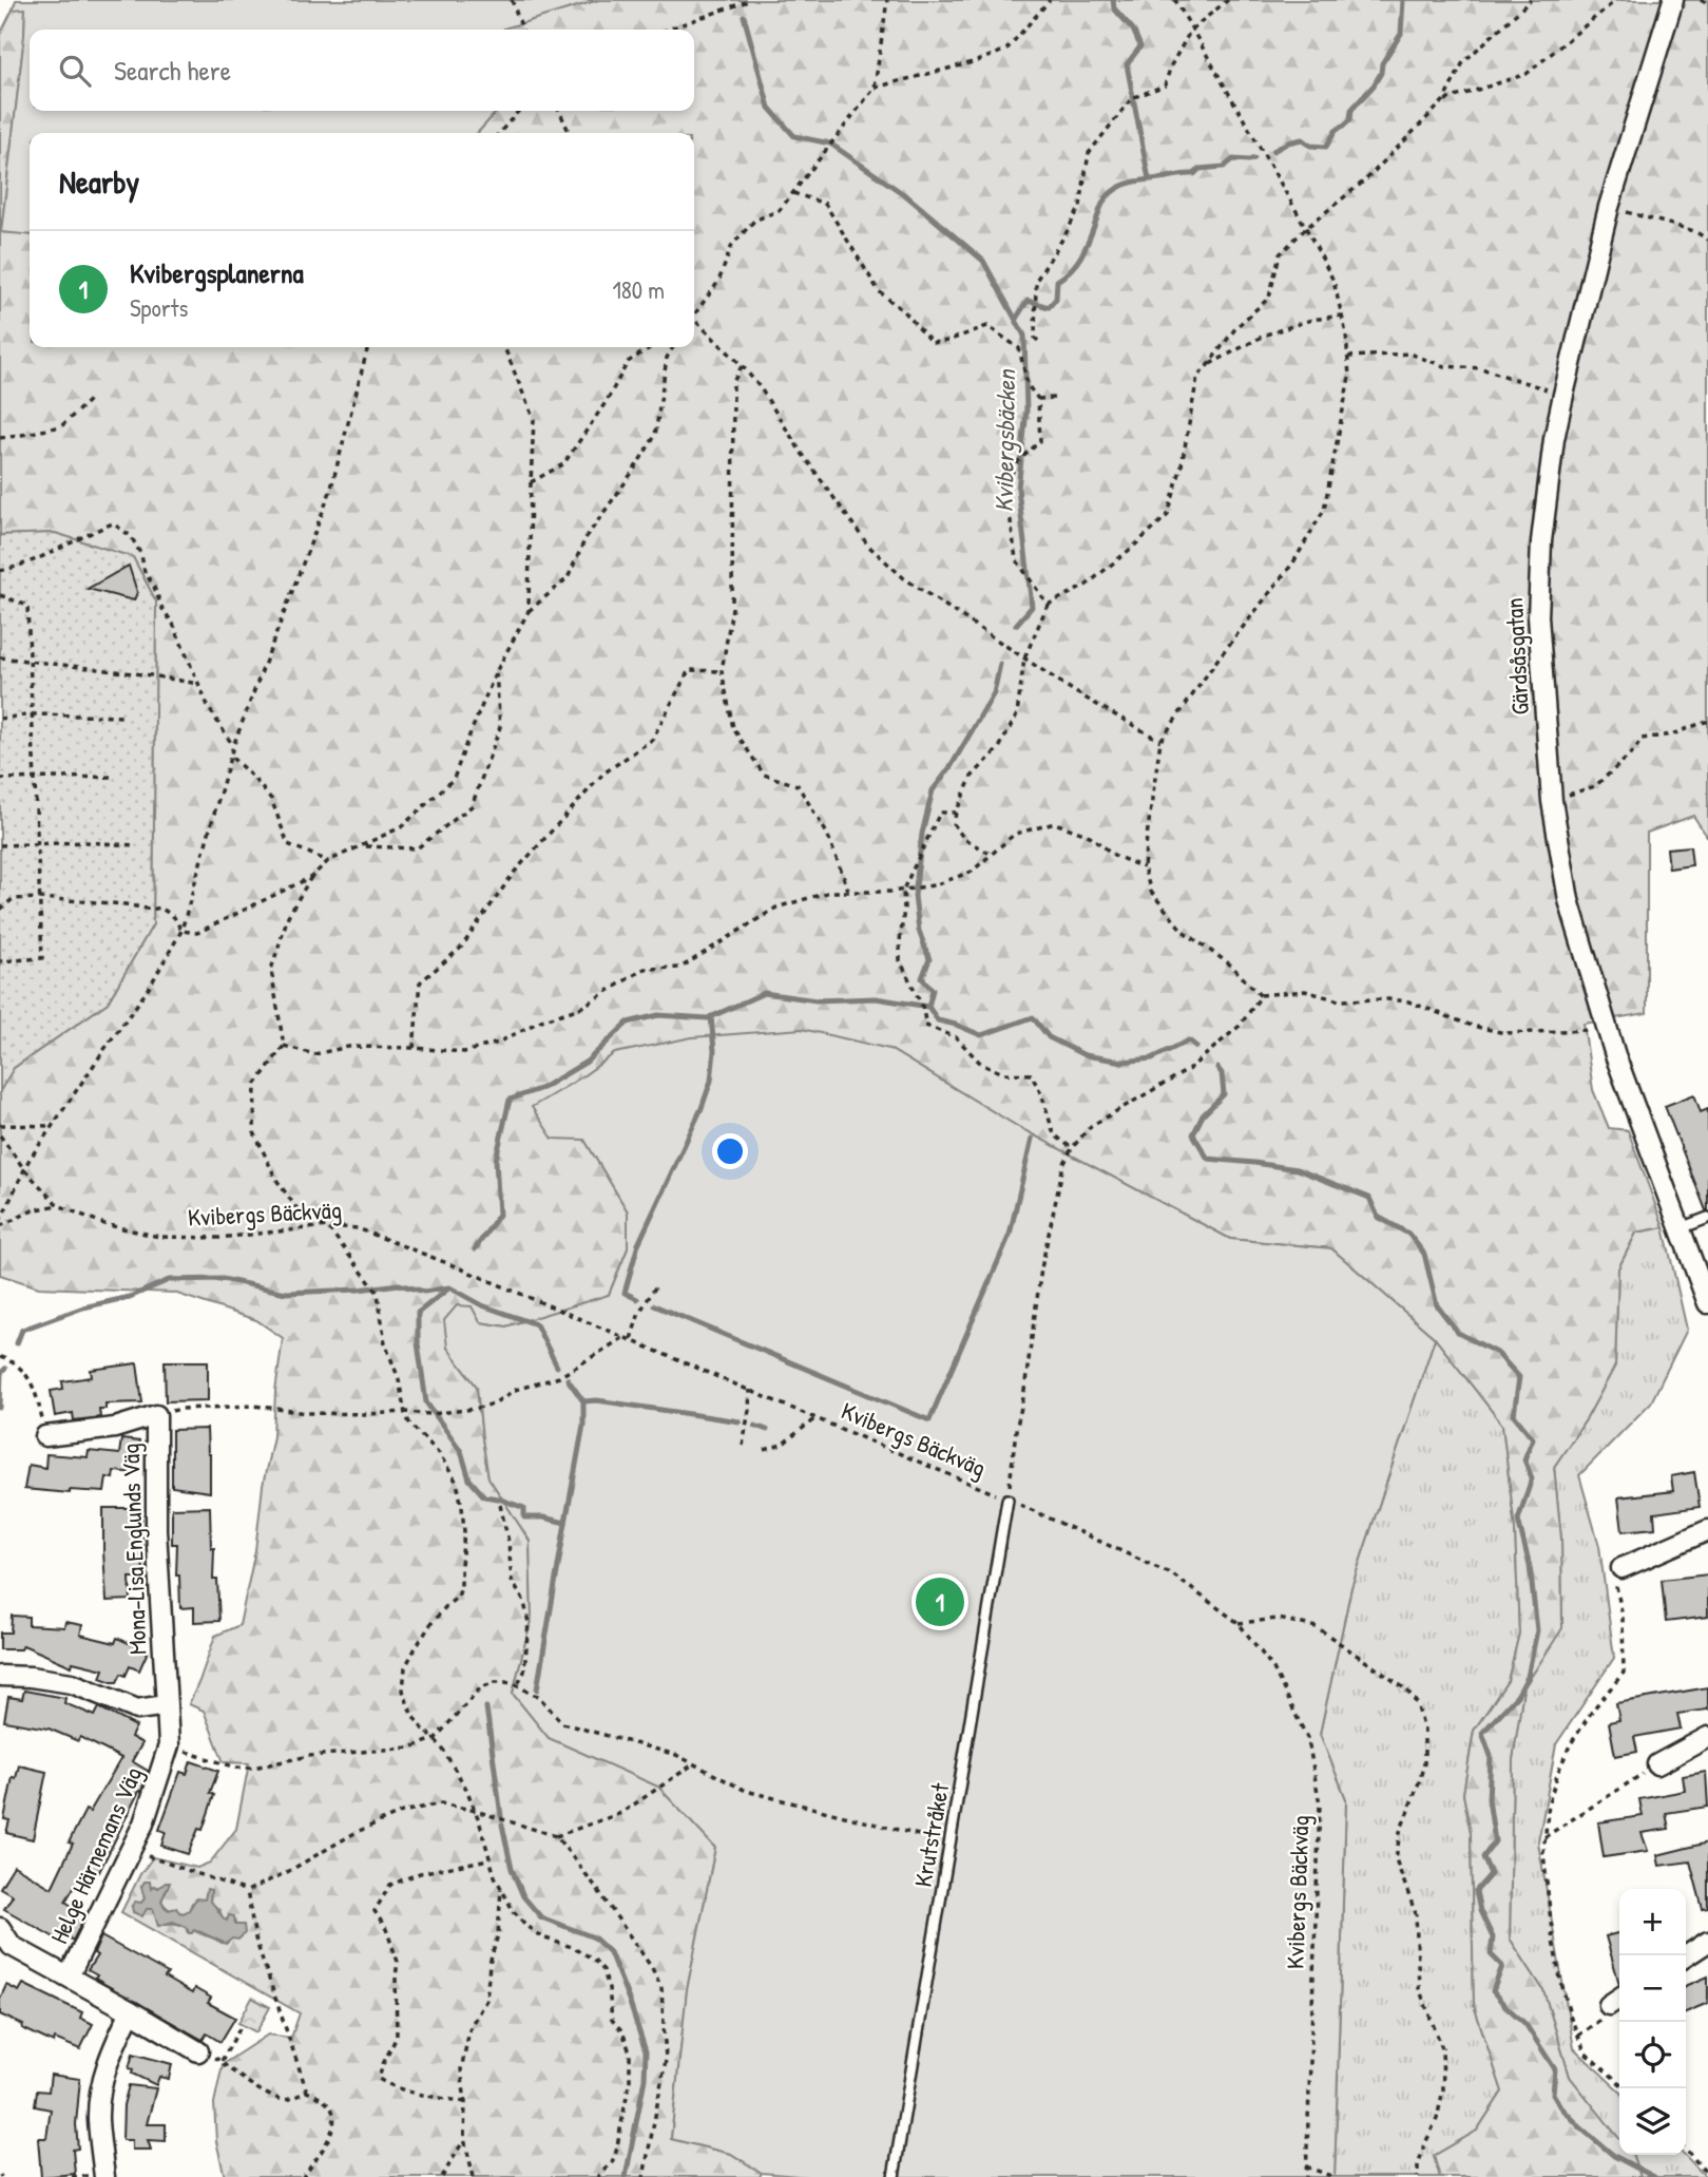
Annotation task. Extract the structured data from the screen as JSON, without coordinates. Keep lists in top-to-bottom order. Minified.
{"streets":{"street":["Gärdsåsgatan","Mona-Lisa Englunds Väg","Helge Härnemans Väg"],"lane":["Krutstråket"],"path":["Kvibergs Bäckväg"]},"crossings":[["Kvibergs Bäckväg","Krutstråket"],["Mona-Lisa Englunds Väg","Helge Härnemans Väg"]],"water":["Kvibergsbäcken"],"page":{"search":"Search here","heading":"Nearby","list":[{"mark":"1","name":"Kvibergsplanerna","note":"Sports","value":"180 m"}],"pins":"1","map_buttons":["+","−"]}}
